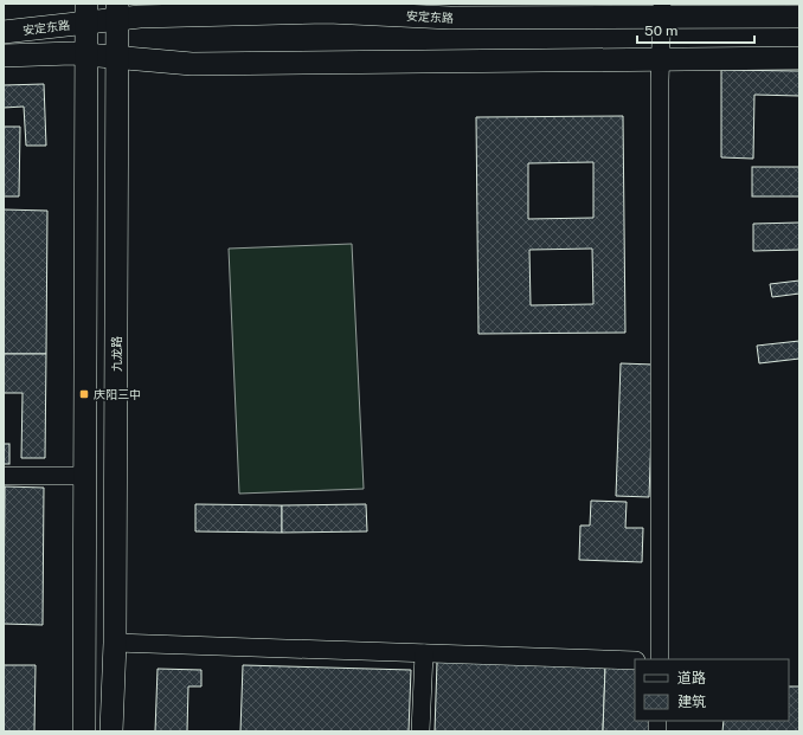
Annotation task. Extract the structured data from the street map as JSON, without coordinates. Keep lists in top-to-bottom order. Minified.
{"streets":{"main road":["安定东路","九龙路"]},"crossings":[["安定东路","九龙路"]],"places":{"transit":["庆阳三中"]},"legend":["道路","建筑"],"scale_bar":"50 m"}
